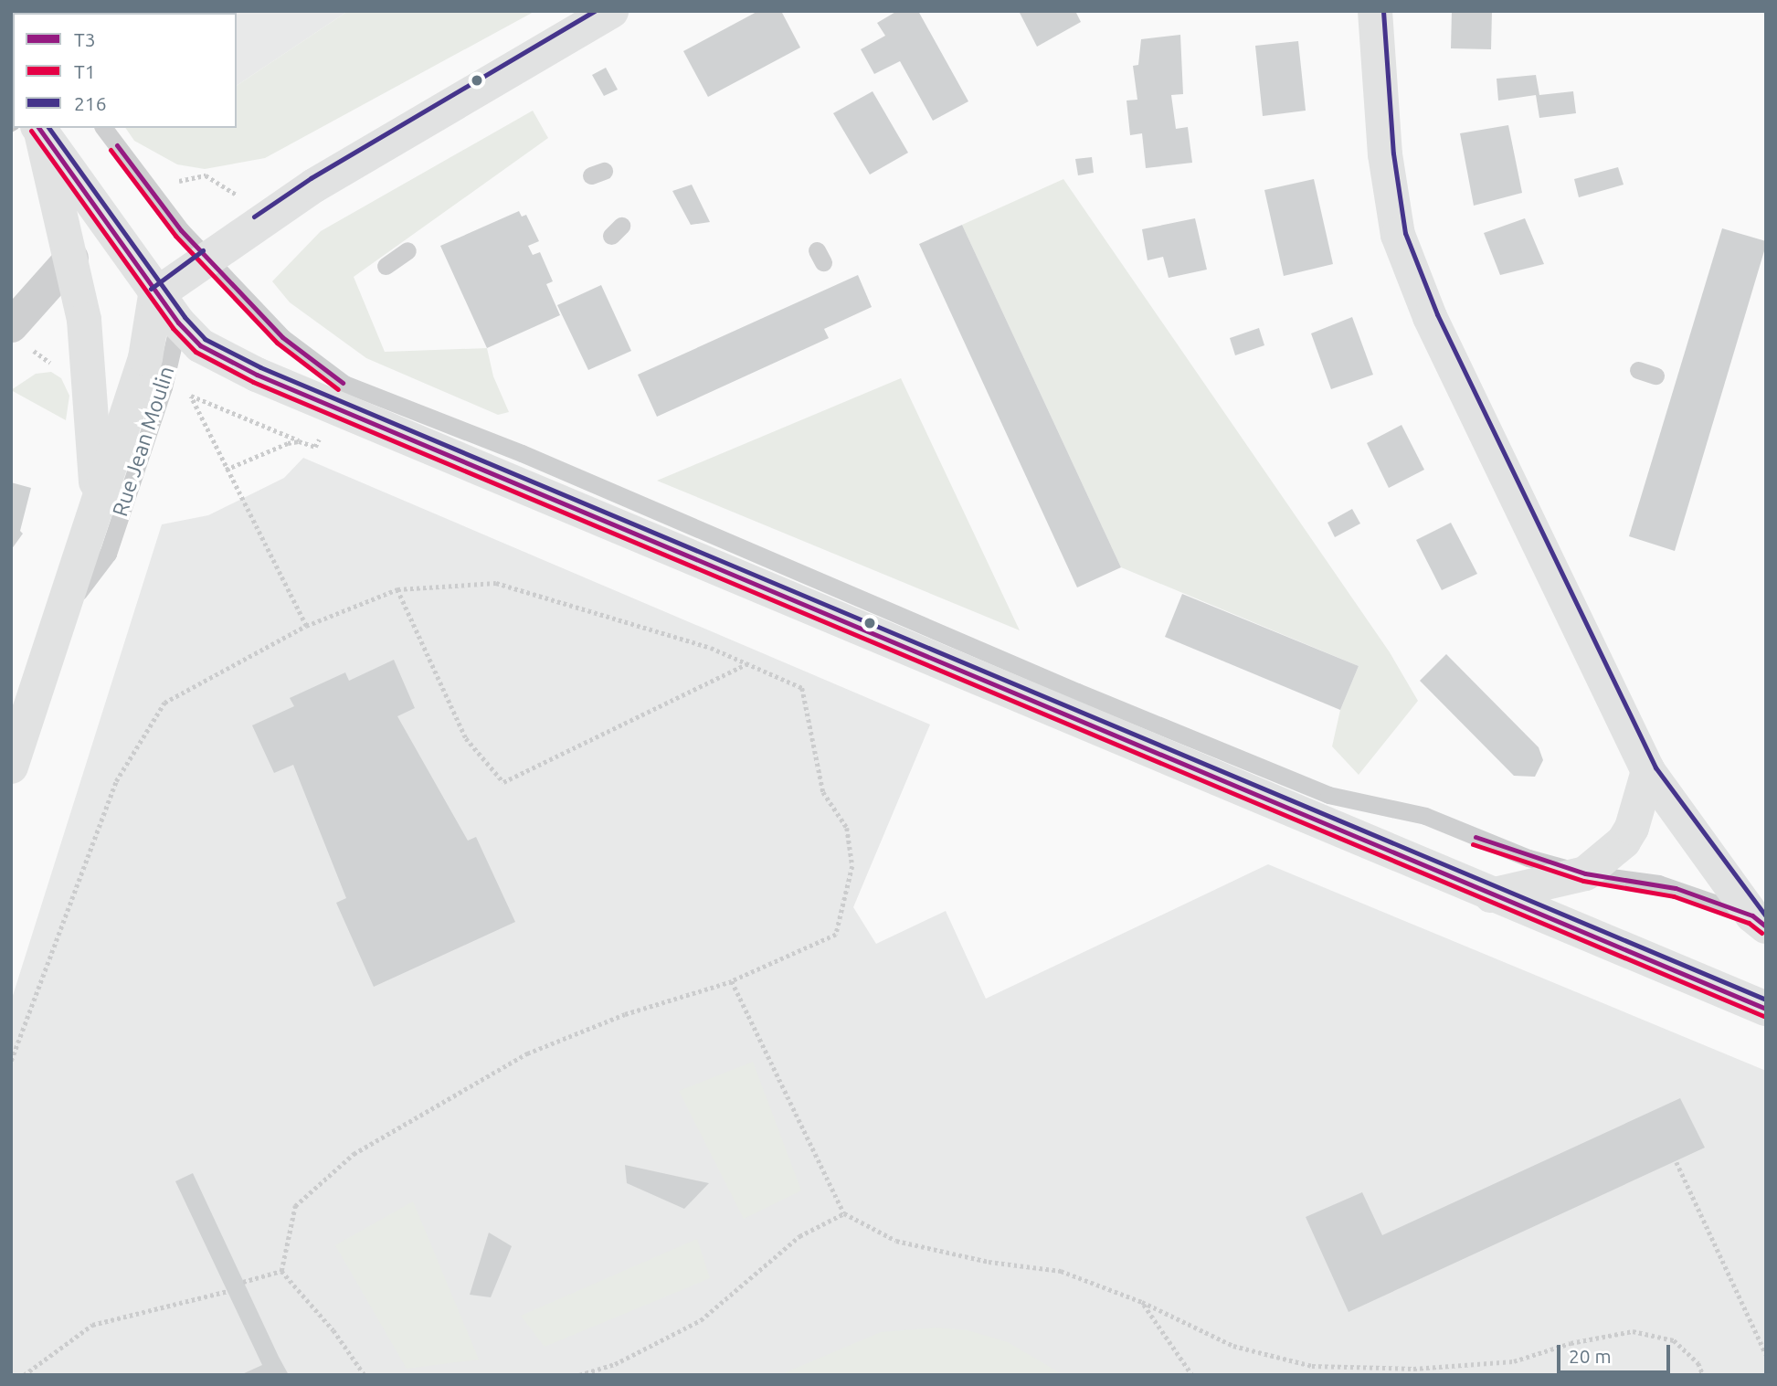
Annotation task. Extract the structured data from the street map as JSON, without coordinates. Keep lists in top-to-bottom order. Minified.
{"streets":{"main road":["Rue Jean Moulin"]},"lines":["transit line 216","transit line T3","transit line T1"],"legend":["T3","T1","216"],"scale_bar":"20 m"}
